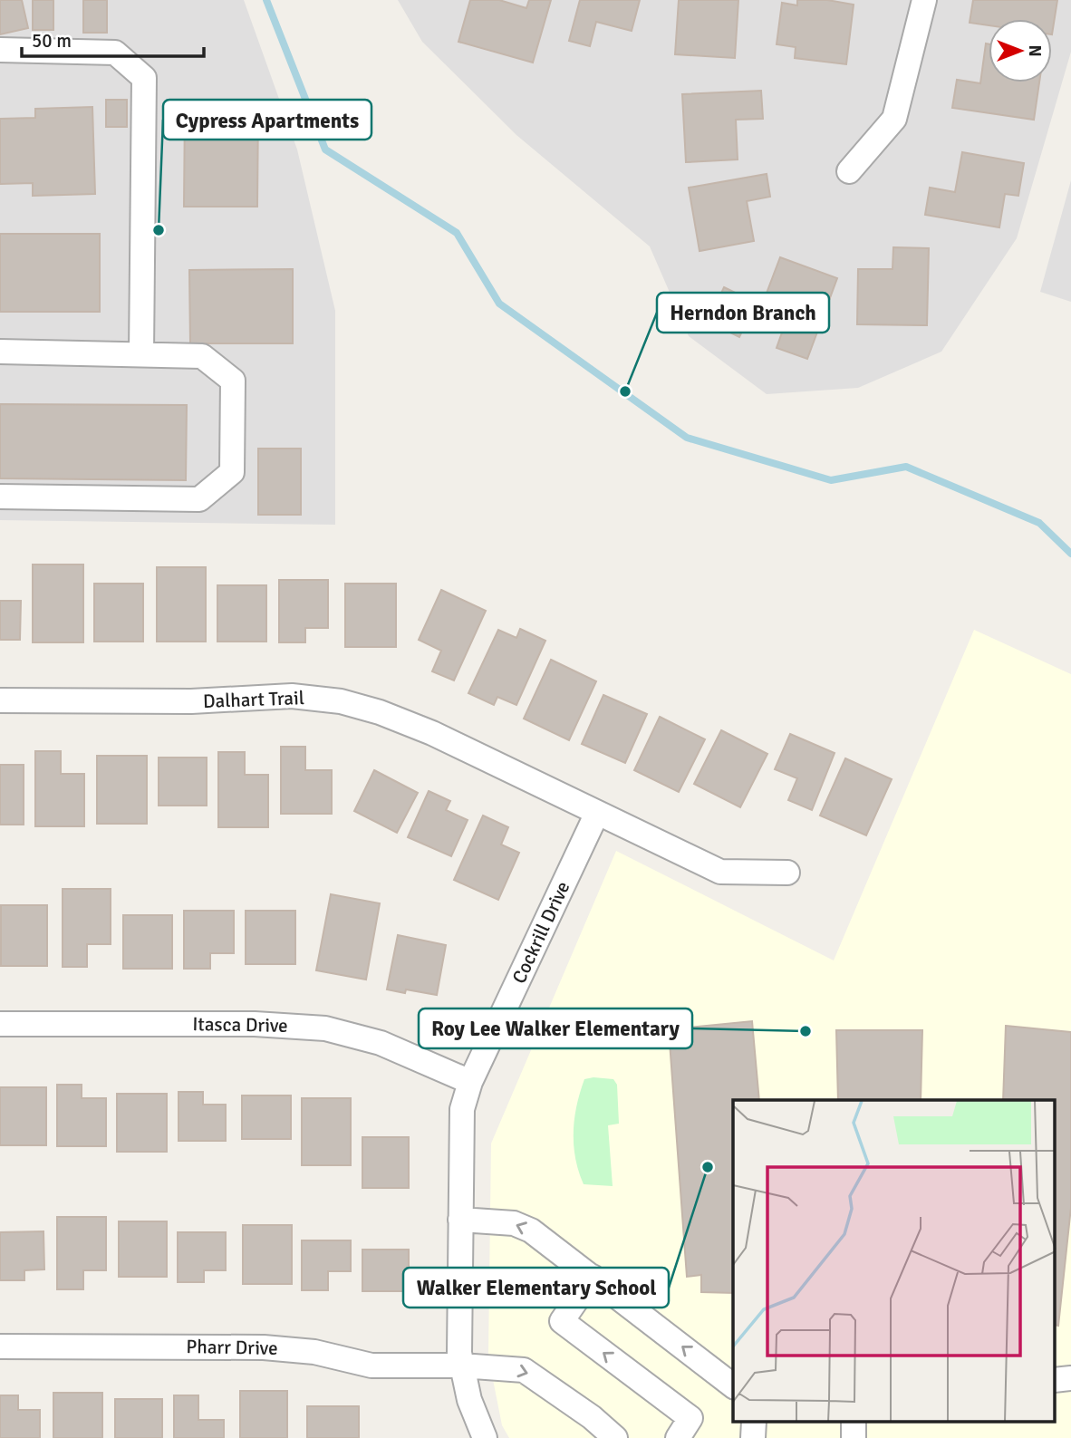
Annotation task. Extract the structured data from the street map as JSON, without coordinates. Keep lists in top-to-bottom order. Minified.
{"streets":{"street":["Dalhart Trail","Cockrill Drive","Itasca Drive","Pharr Drive"]},"crossings":[["Dalhart Trail","Cockrill Drive"],["Cockrill Drive","Itasca Drive"],["Cockrill Drive","Pharr Drive"]],"places":["Cypress Apartments","Herndon Branch","Roy Lee Walker Elementary","Walker Elementary School"],"scale_bar":"50 m","north":"right"}
